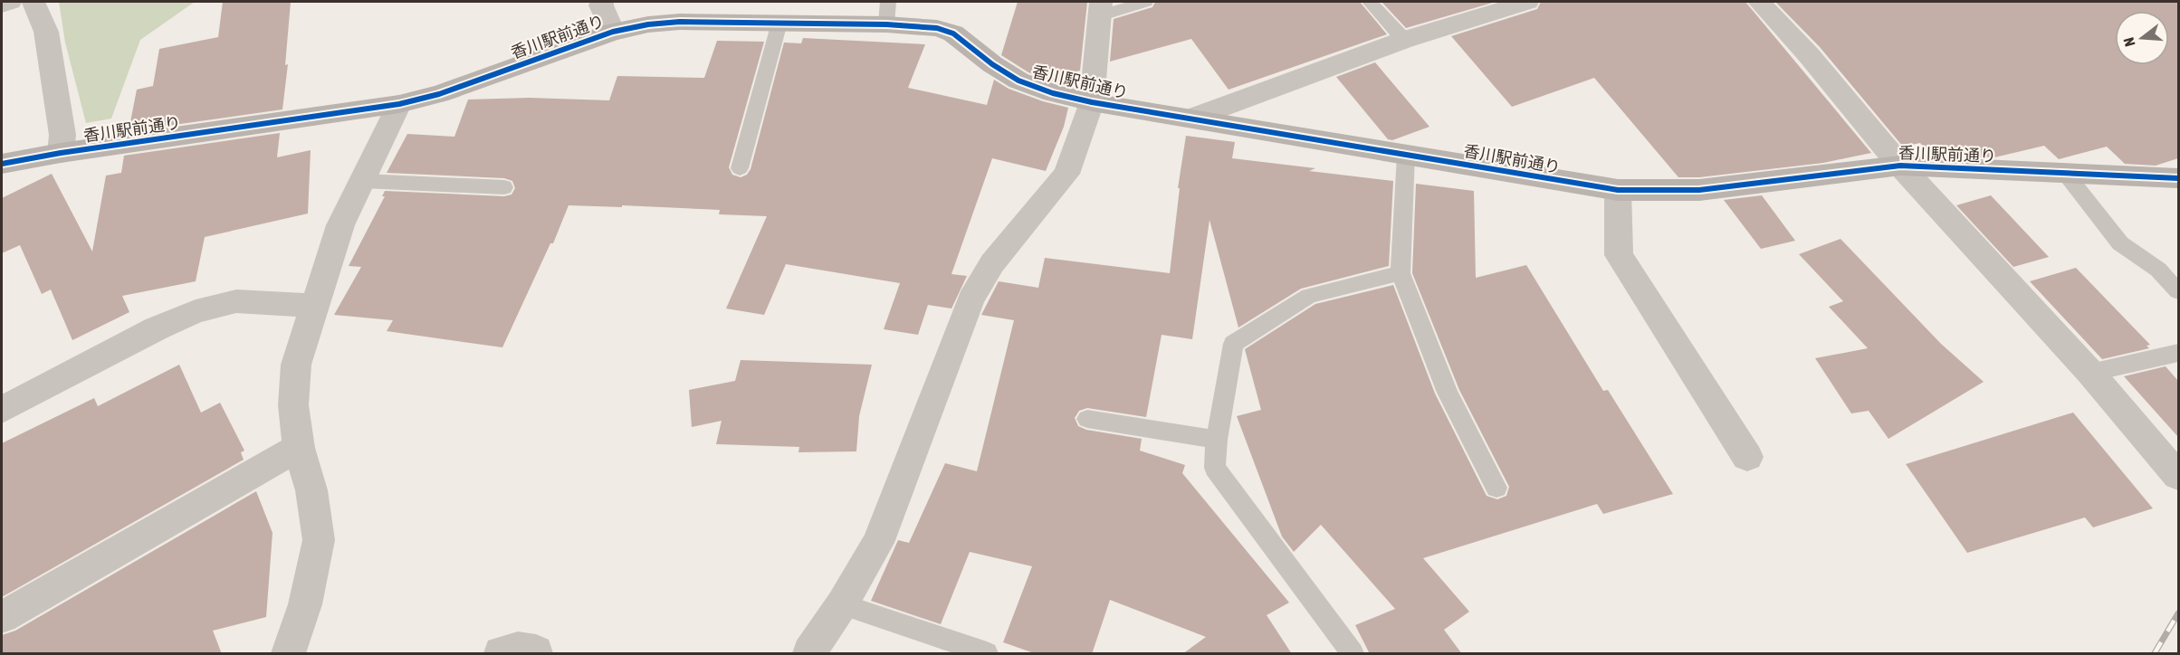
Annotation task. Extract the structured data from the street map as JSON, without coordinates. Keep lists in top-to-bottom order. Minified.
{"streets":{"street":["香川駅前通り"]},"north":"left"}
